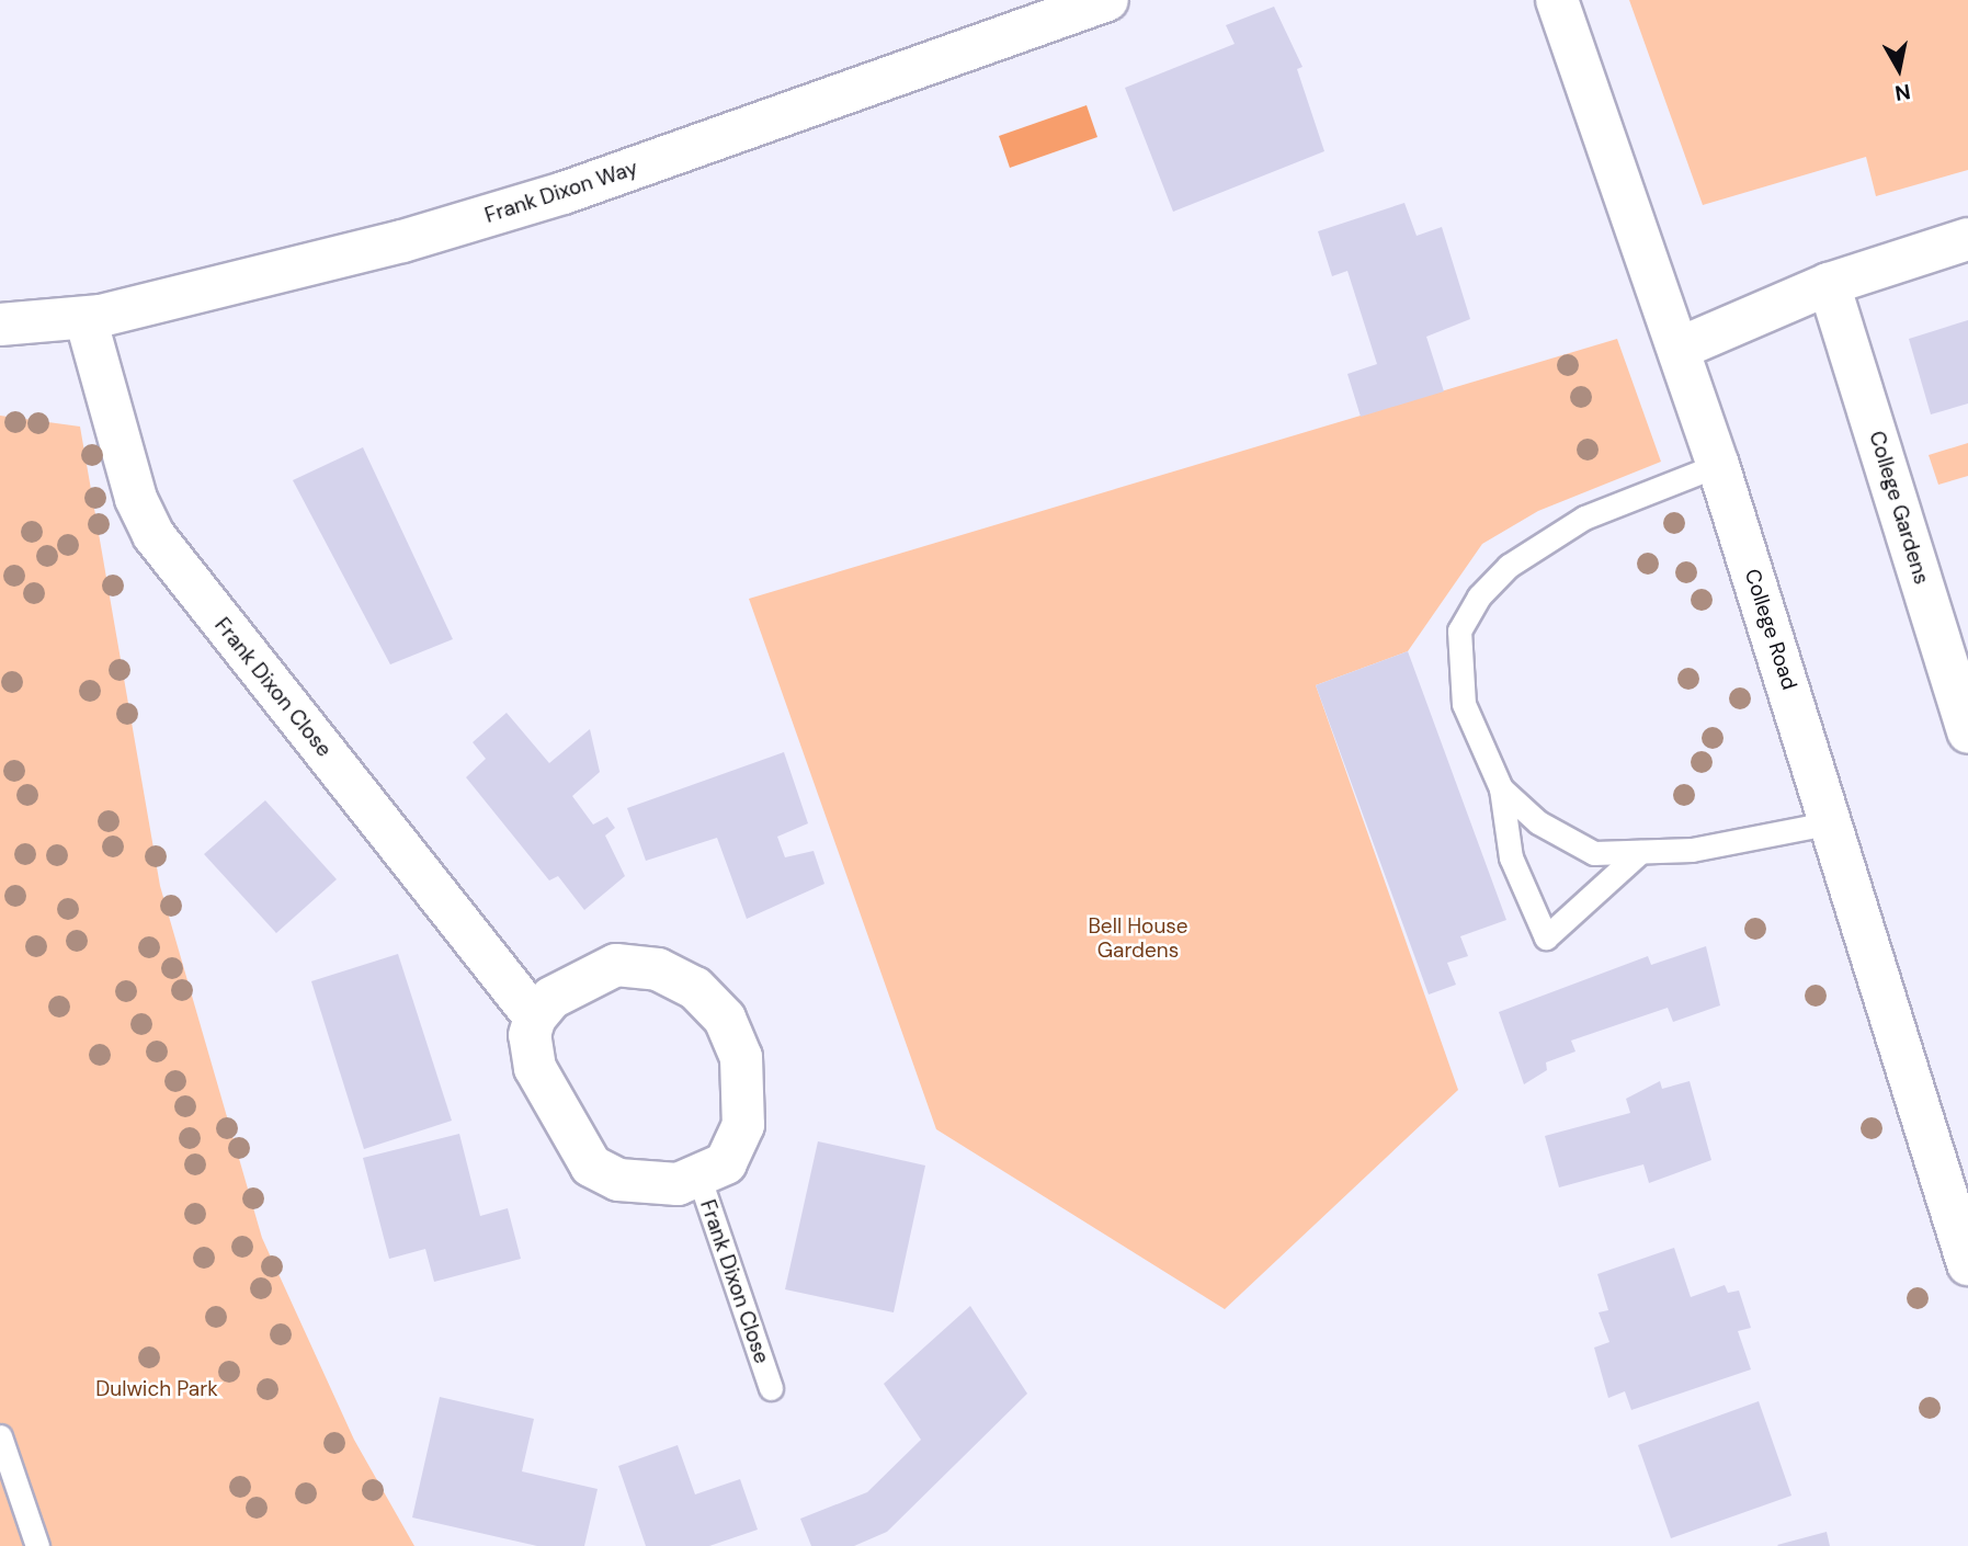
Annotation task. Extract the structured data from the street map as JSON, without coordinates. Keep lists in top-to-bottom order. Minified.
{"streets":{"street":["Frank Dixon Way","College Gardens","College Road","Frank Dixon Close"]},"crossings":[["Frank Dixon Way","Frank Dixon Close"]],"parks":["Bell House Gardens","Dulwich Park"],"north":"bottom"}
